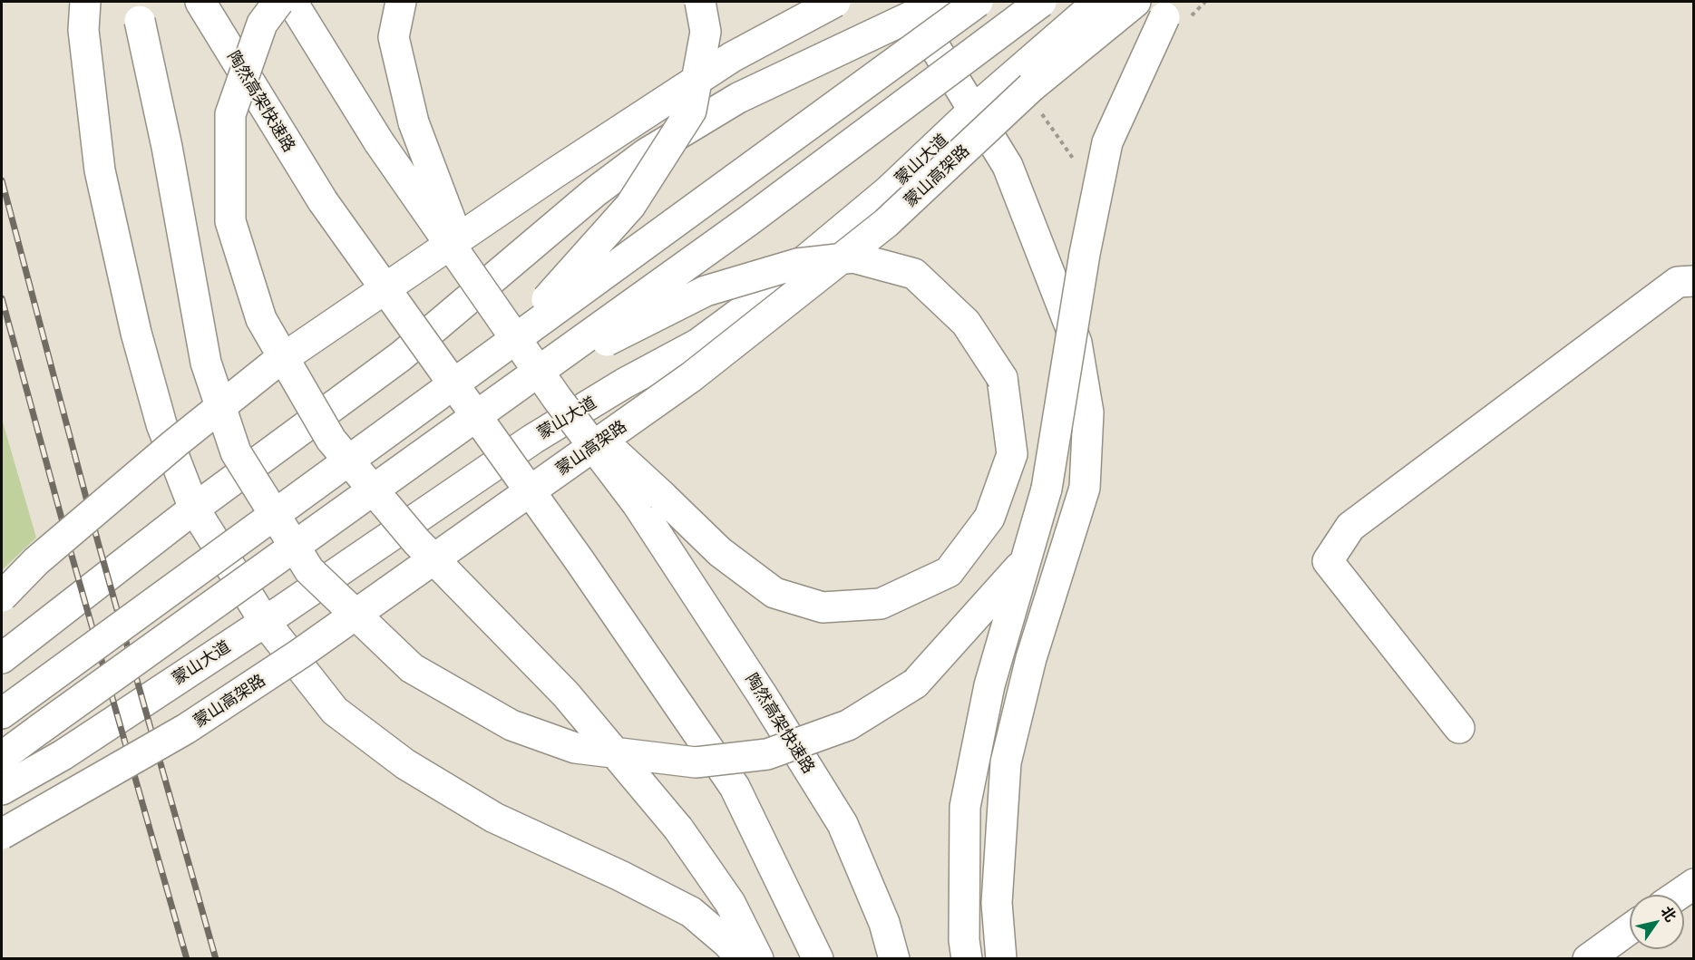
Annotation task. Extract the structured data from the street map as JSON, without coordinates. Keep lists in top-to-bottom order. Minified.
{"streets":{"main road":["陶然高架快速路","蒙山大道","蒙山高架路"]},"north":"top right"}
